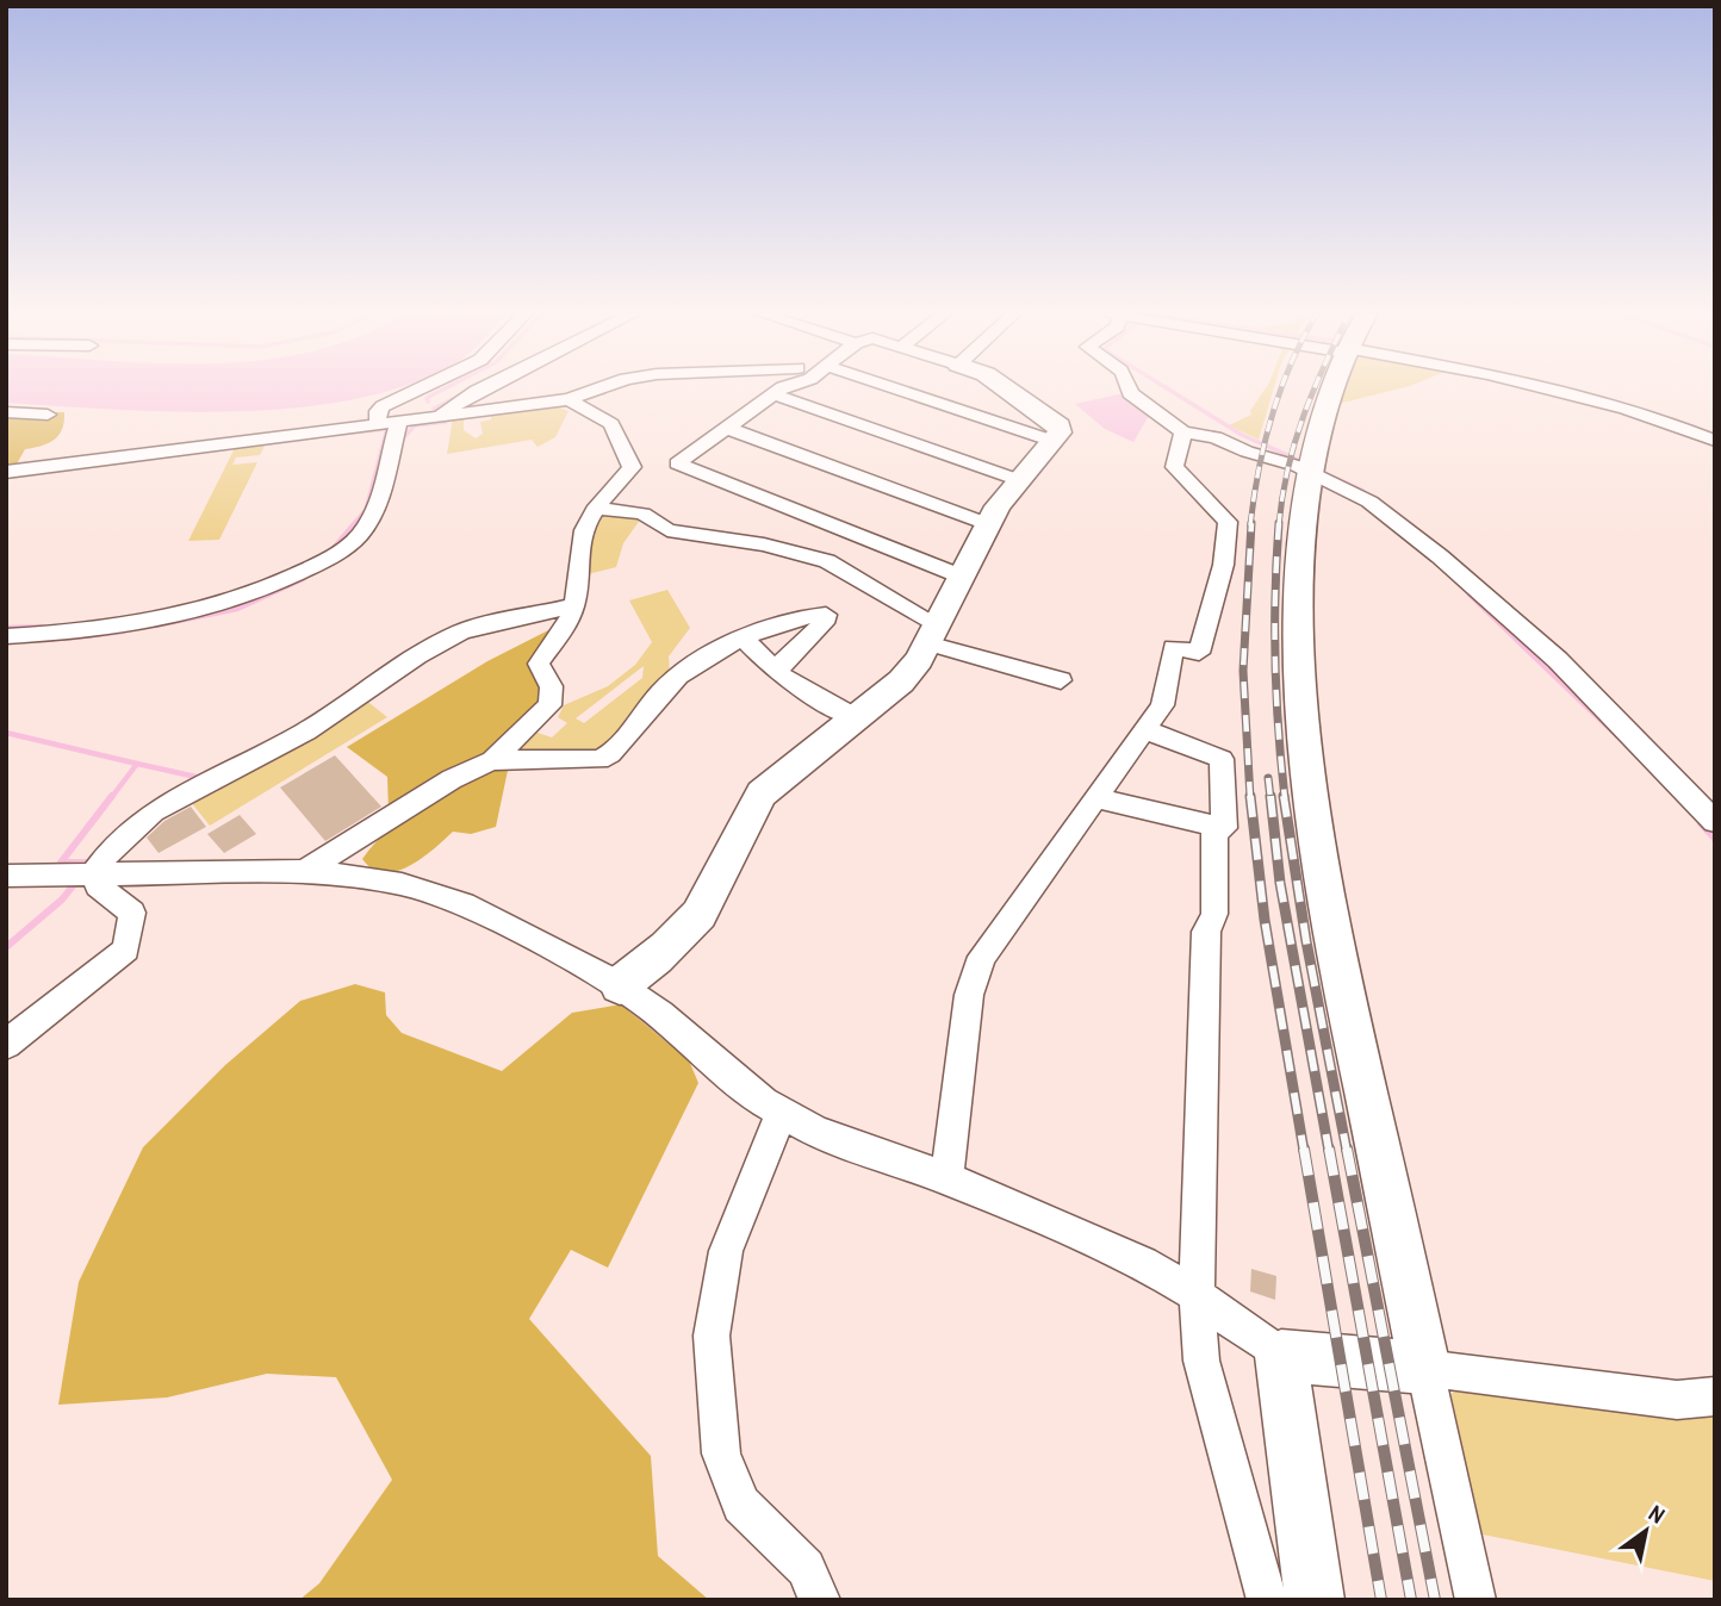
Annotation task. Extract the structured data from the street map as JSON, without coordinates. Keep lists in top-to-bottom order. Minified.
{"north":"top right"}
